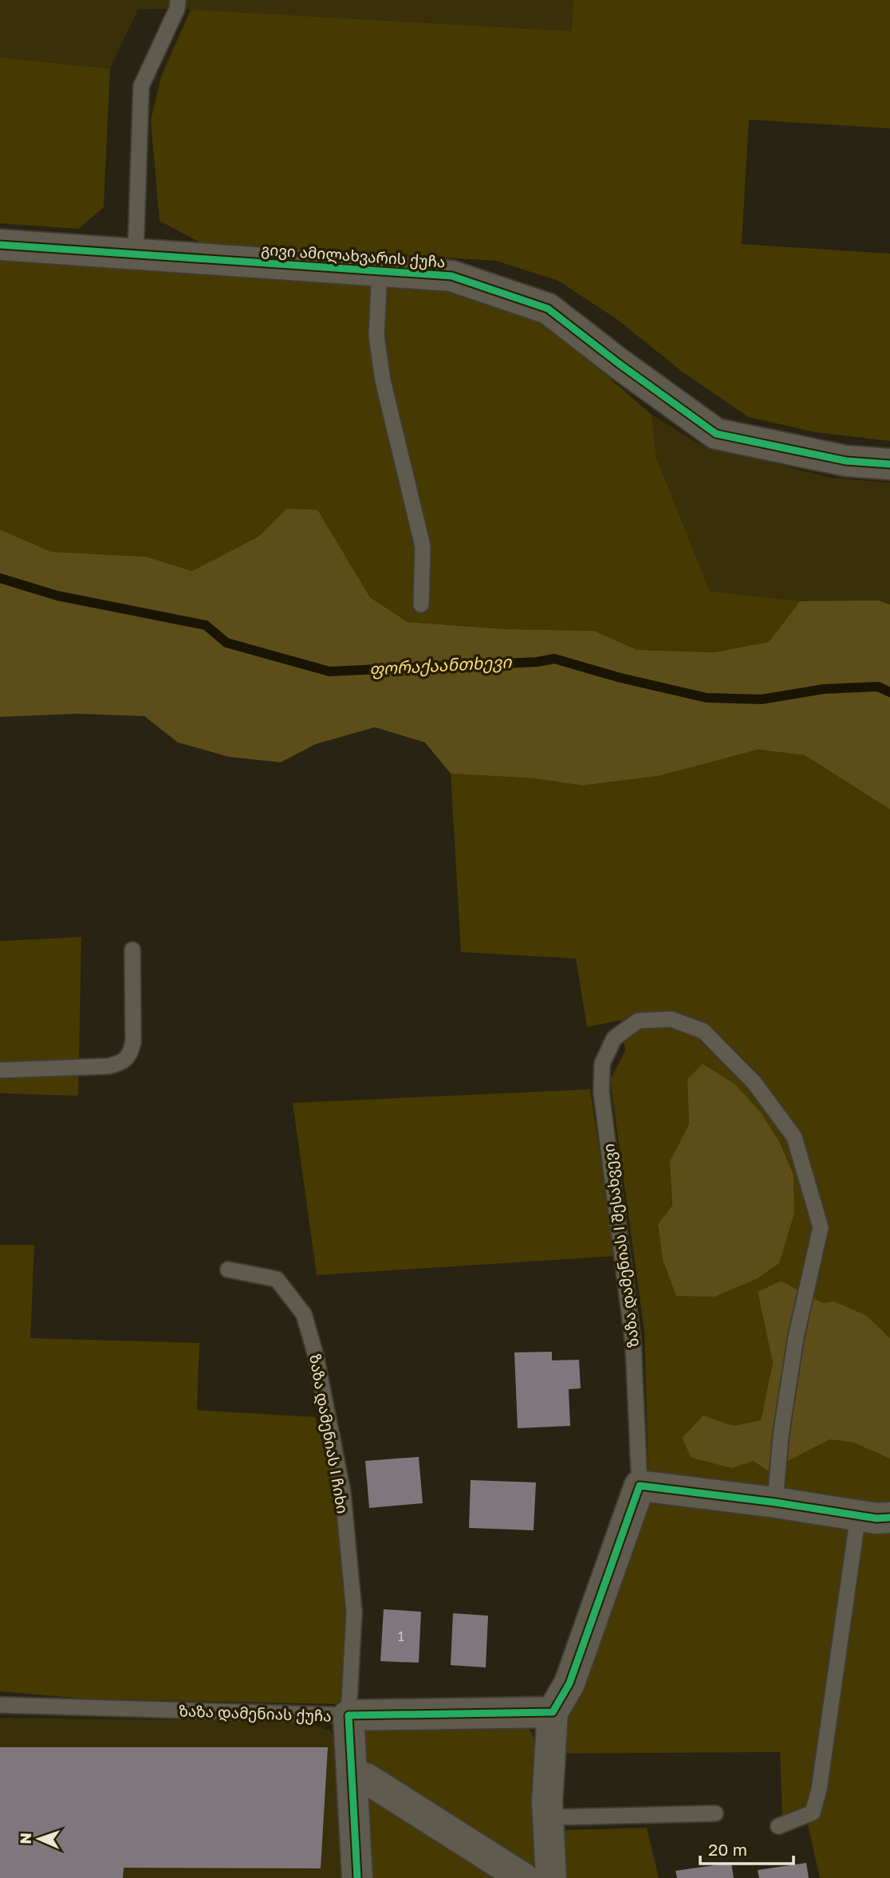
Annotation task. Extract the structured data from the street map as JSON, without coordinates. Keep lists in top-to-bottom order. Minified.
{"streets":{"street":["გივი ამილახვარის ქუჩა","ზაზა დამენიას ქუჩა"],"lane":["ზაზა დამენიას I შესახვევი","ზაზა დამენიას I ჩიხი"]},"crossings":[["ზაზა დამენიას I ჩიხი","ზაზა დამენიას ქუჩა"]],"water":["ფორაქაანთხევი"],"house_numbers":["1"],"scale_bar":"20 m","north":"left"}
